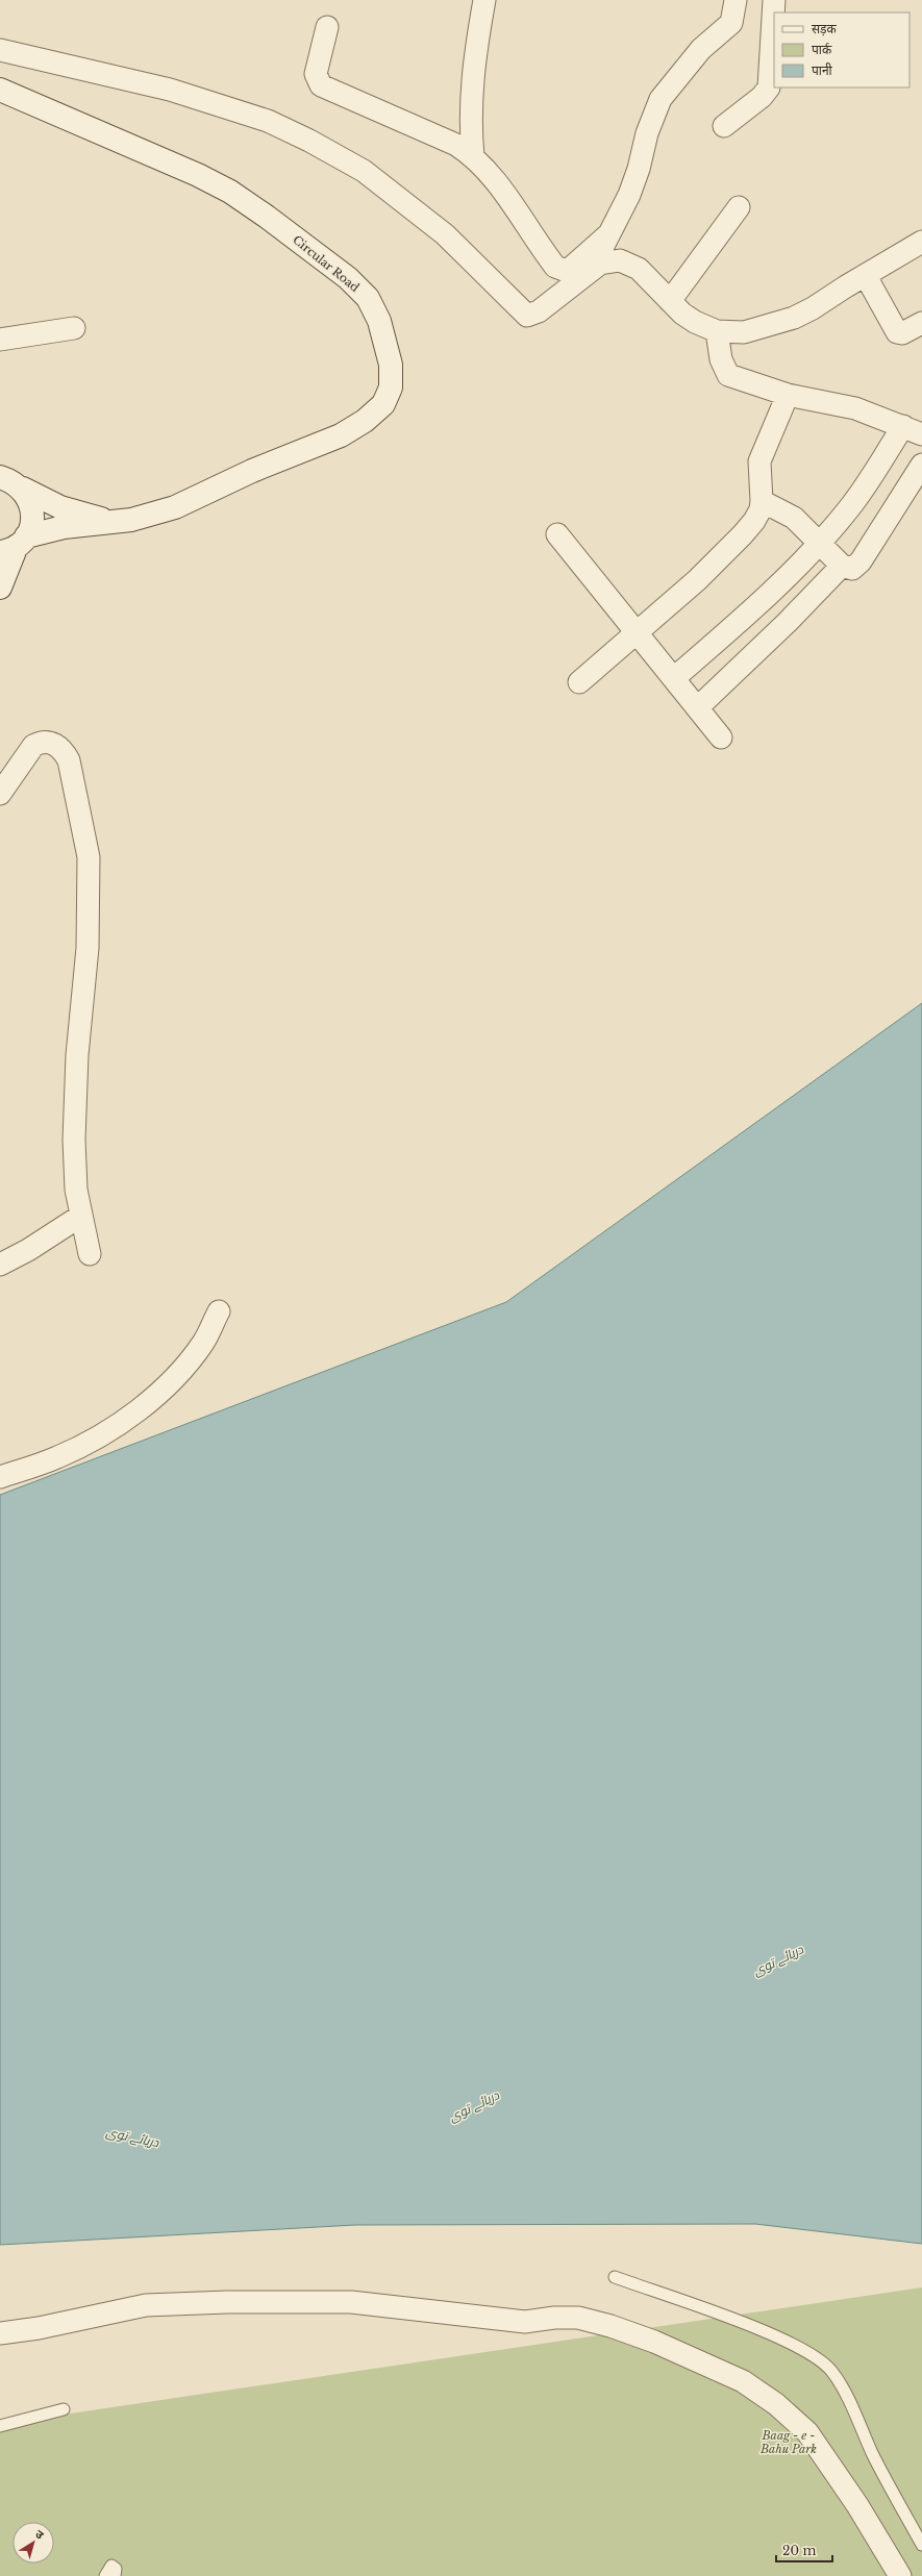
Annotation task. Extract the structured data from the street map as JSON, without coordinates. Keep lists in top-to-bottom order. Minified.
{"streets":{"main road":["Circular Road"]},"water":["دریائے توی"],"parks":["Baag - e - Bahu Park"],"legend":["सड़क","पार्क","पानी"],"scale_bar":"20 m","north":"top right"}
